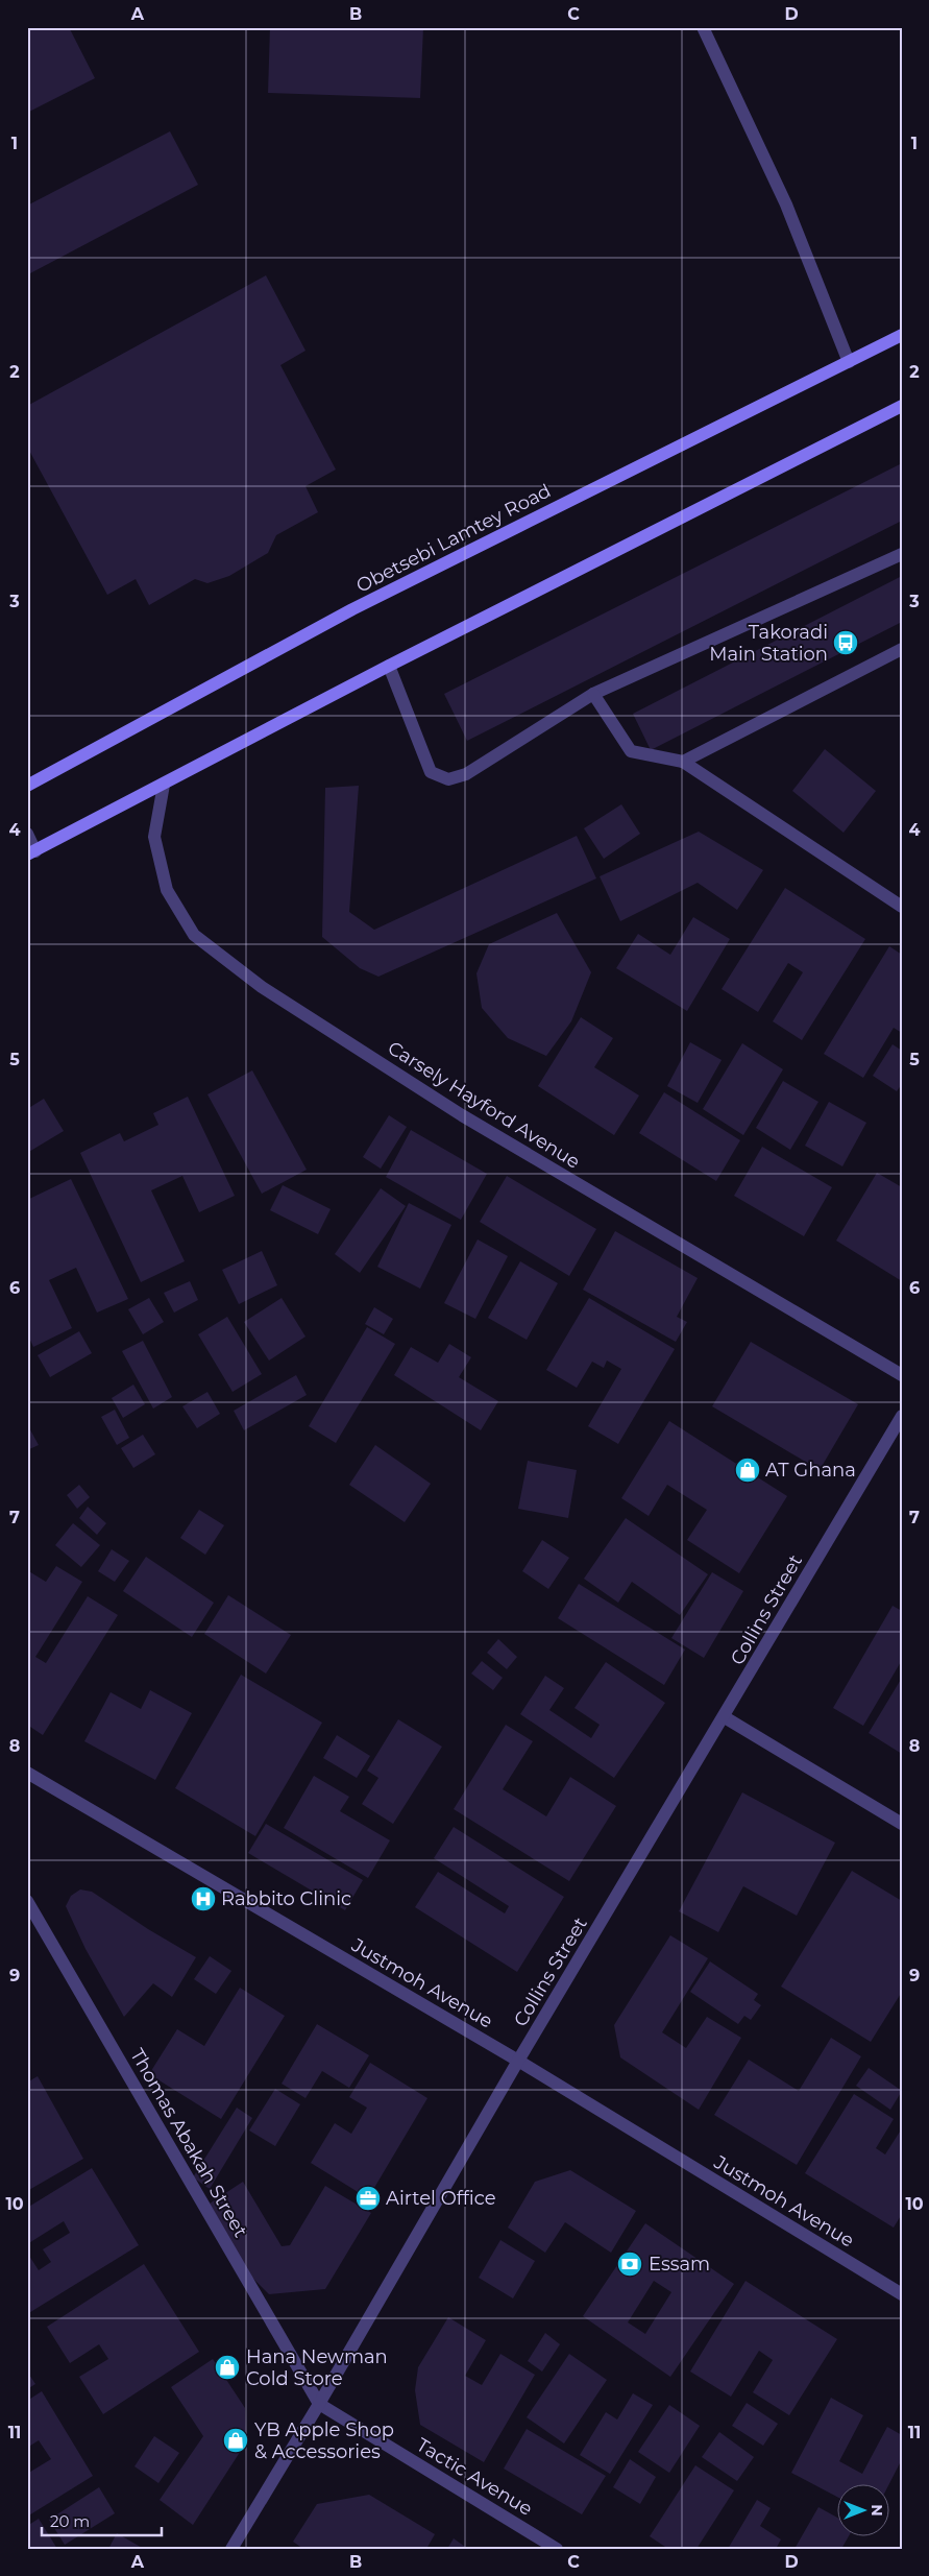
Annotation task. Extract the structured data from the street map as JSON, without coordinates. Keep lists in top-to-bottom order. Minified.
{"streets":{"main road":["Obetsebi Lamtey Road"],"street":["Carsely Hayford Avenue","Collins Street","Justmoh Avenue","Thomas Abakah Street","Tactic Avenue"]},"crossings":[["Collins Street","Justmoh Avenue"],["Collins Street","Thomas Abakah Street"],["Collins Street","Tactic Avenue"],["Thomas Abakah Street","Tactic Avenue"]],"places":{"bus stop":["Takoradi Main Station"],"shop":["AT Ghana","Hana Newman Cold Store","YB Apple Shop & Accessories"],"hospital":["Rabbito Clinic"],"office":["Airtel Office"],"bank":["Essam"]},"scale_bar":"20 m","north":"right","grid":{"columns":["A","B","C","D"],"rows":["1","2","3","4","5","6","7","8","9","10","11"]}}
